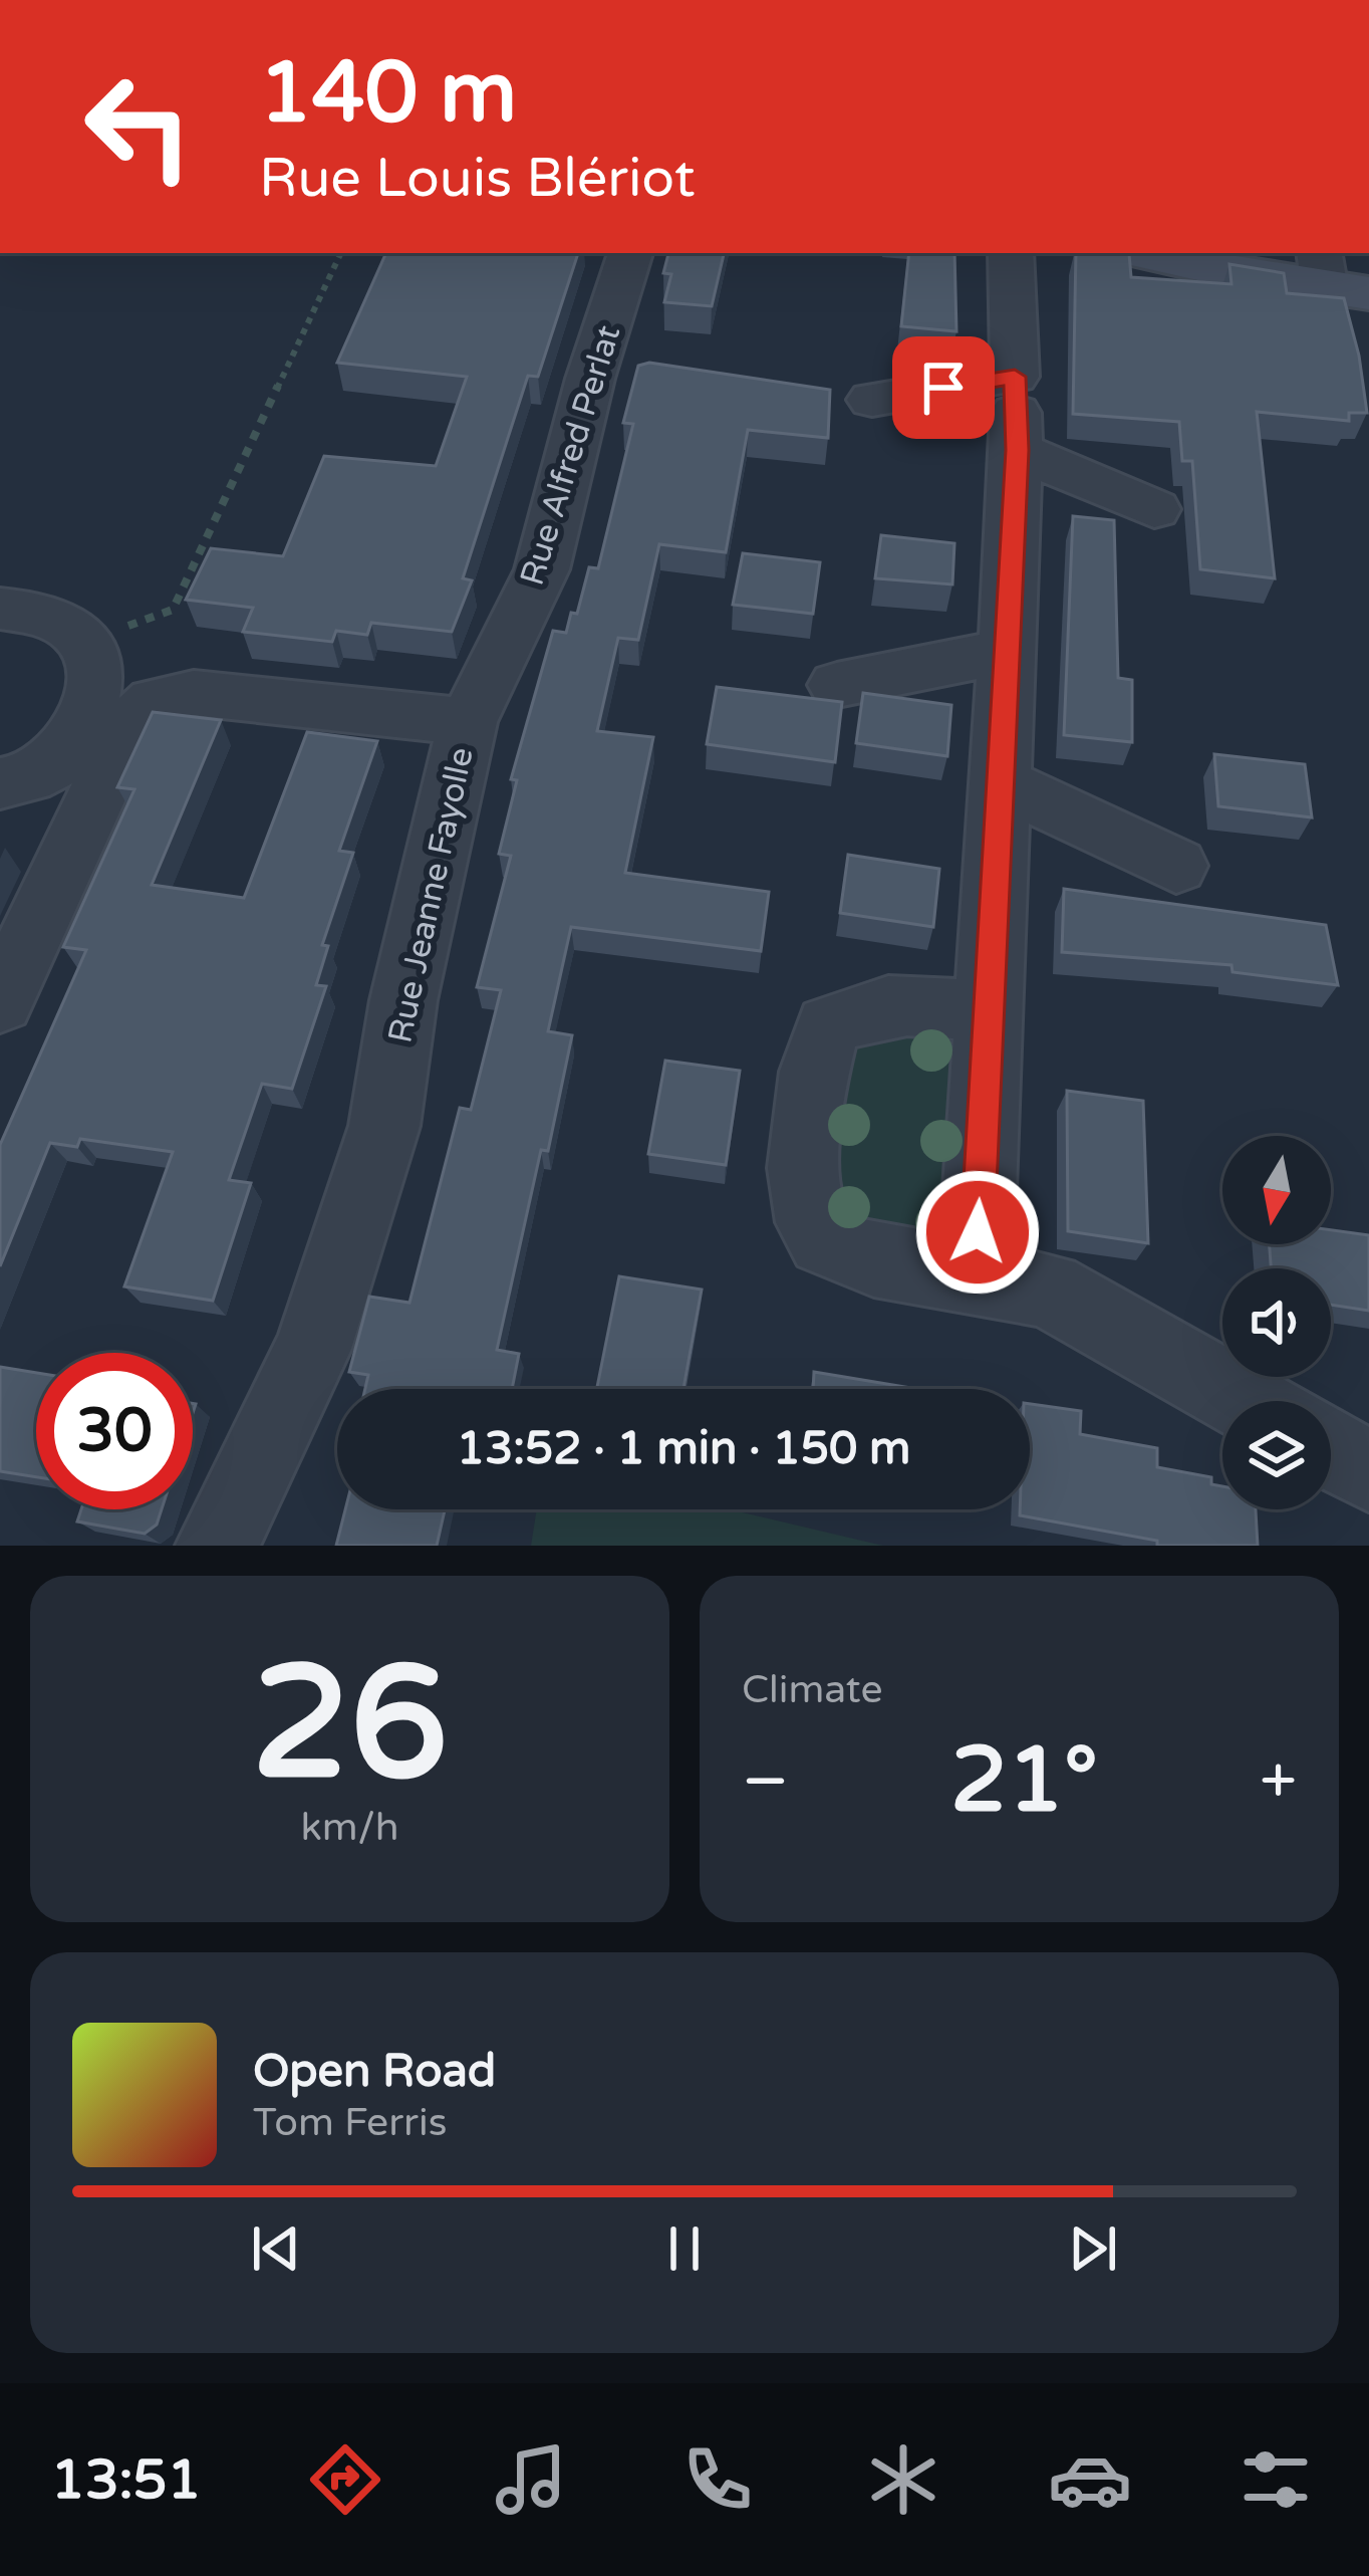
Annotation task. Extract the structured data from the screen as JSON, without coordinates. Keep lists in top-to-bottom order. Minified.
{"streets":{"street":["Rue Alfred Perlat","Rue Jeanne Fayolle"]},"crossings":[["Rue Alfred Perlat","Rue Jeanne Fayolle"]],"north":"bottom","page":{"turn":["140 m","Rue Louis Blériot"],"limit":"30","trip":"13:52 · 1 min · 150 m","tile":[["26","km/h"],"Climate"],"heat":["−","21°","+"],"song":["Open Road","Tom Ferris"],"tabs":"13:51"}}
